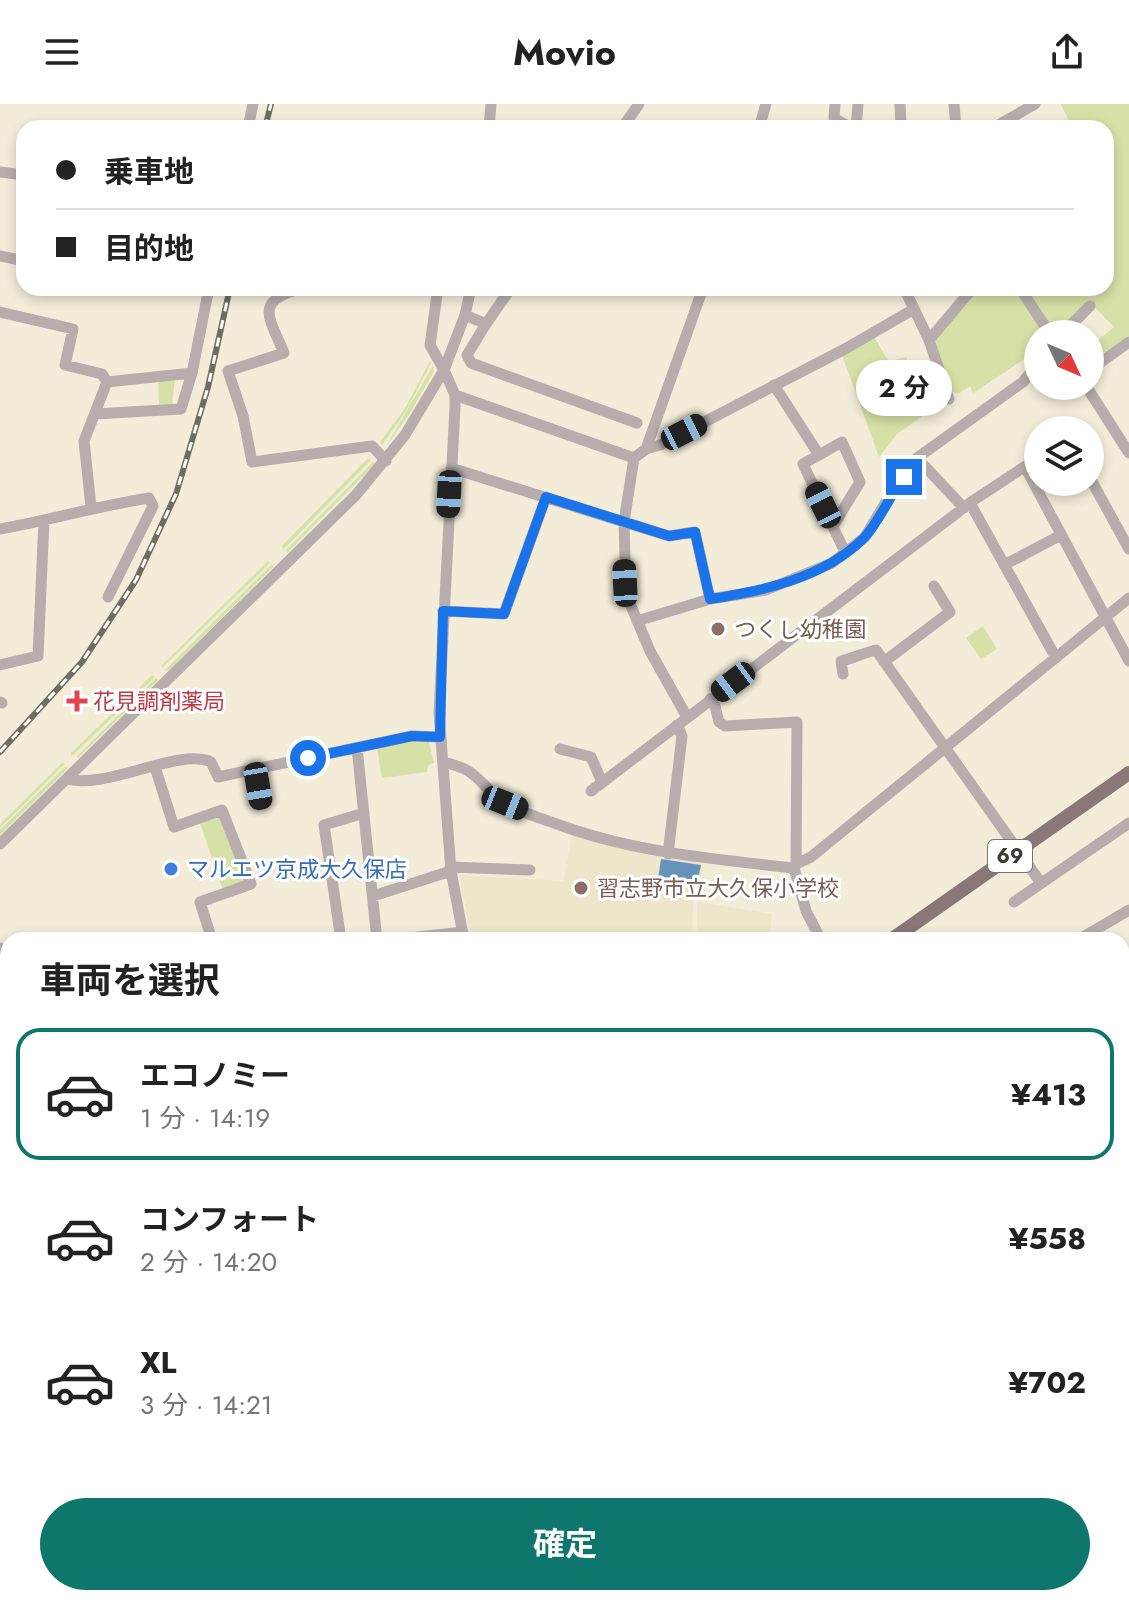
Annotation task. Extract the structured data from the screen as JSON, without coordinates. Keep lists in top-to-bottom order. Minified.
{"streets":{"main road":["69"]},"places":{"other":["つくし幼稚園","マルエツ京成大久保店","習志野市立大久保小学校"],"health":["花見調剤薬局"]},"north":"bottom right","page":{"header":"Movio","banner":["乗車地","目的地"],"bubble":"2 分","heading":"車両を選択","list":[{"name":"エコノミー","note":"1 分 · 14:19","value":"¥413"},{"name":"コンフォート","note":"2 分 · 14:20","value":"¥558"},{"name":"XL","note":"3 分 · 14:21","value":"¥702"}],"buttons":"確定"}}
